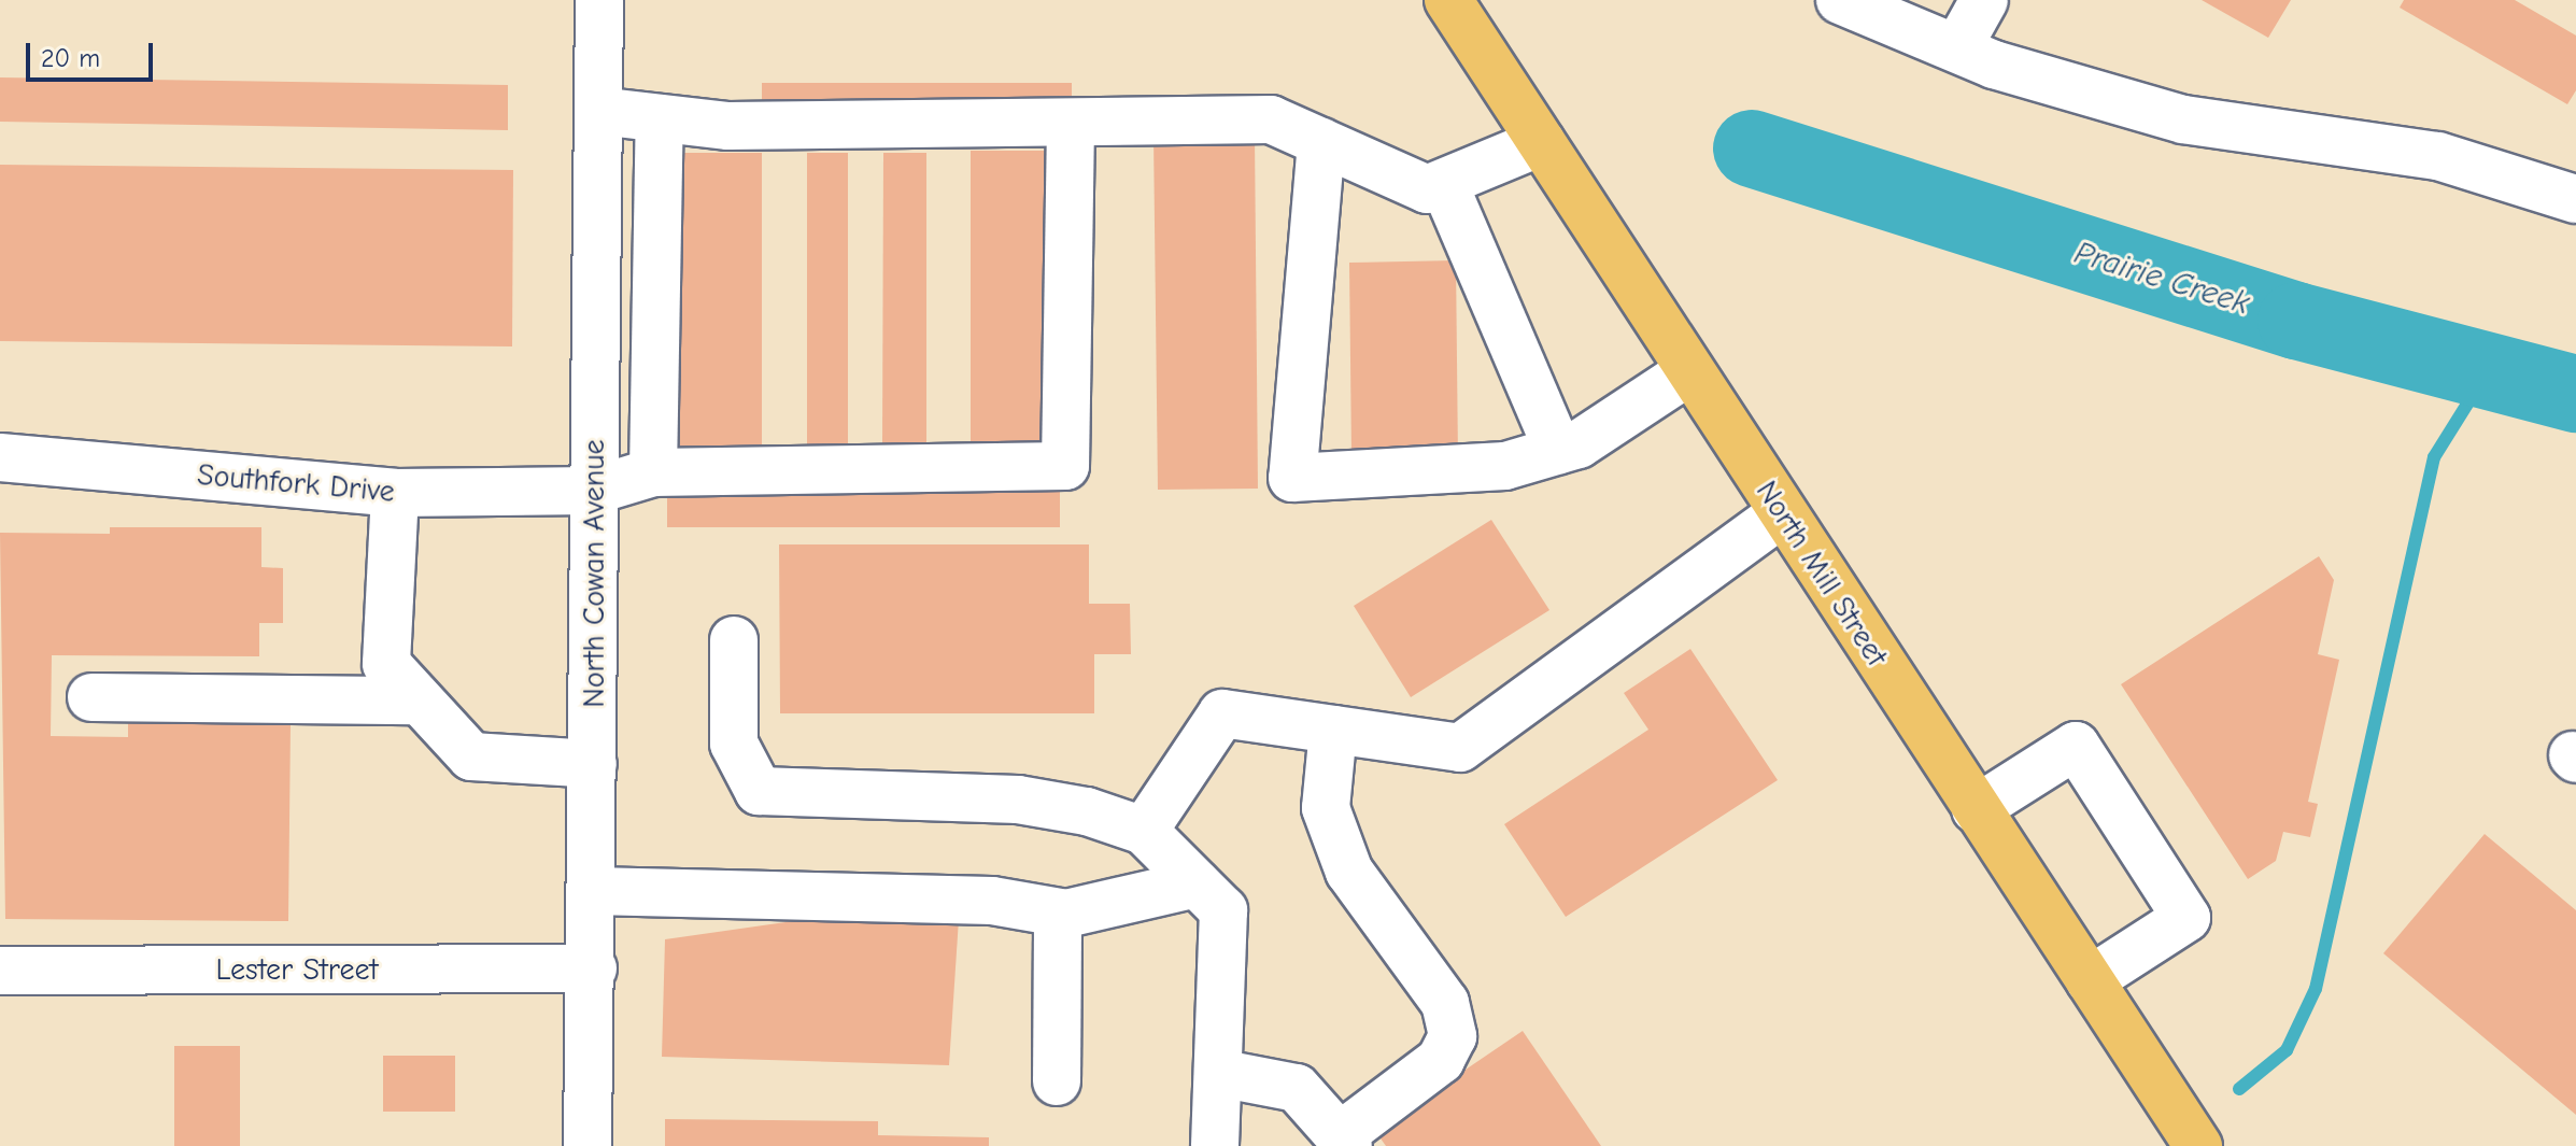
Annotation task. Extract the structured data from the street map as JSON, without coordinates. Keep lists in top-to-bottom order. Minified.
{"streets":{"main road":["North Mill Street"],"street":["Southfork Drive","North Cowan Avenue","Lester Street"]},"crossings":[["Southfork Drive","North Cowan Avenue"],["North Cowan Avenue","Lester Street"]],"water":["Prairie Creek"],"scale_bar":"20 m"}
